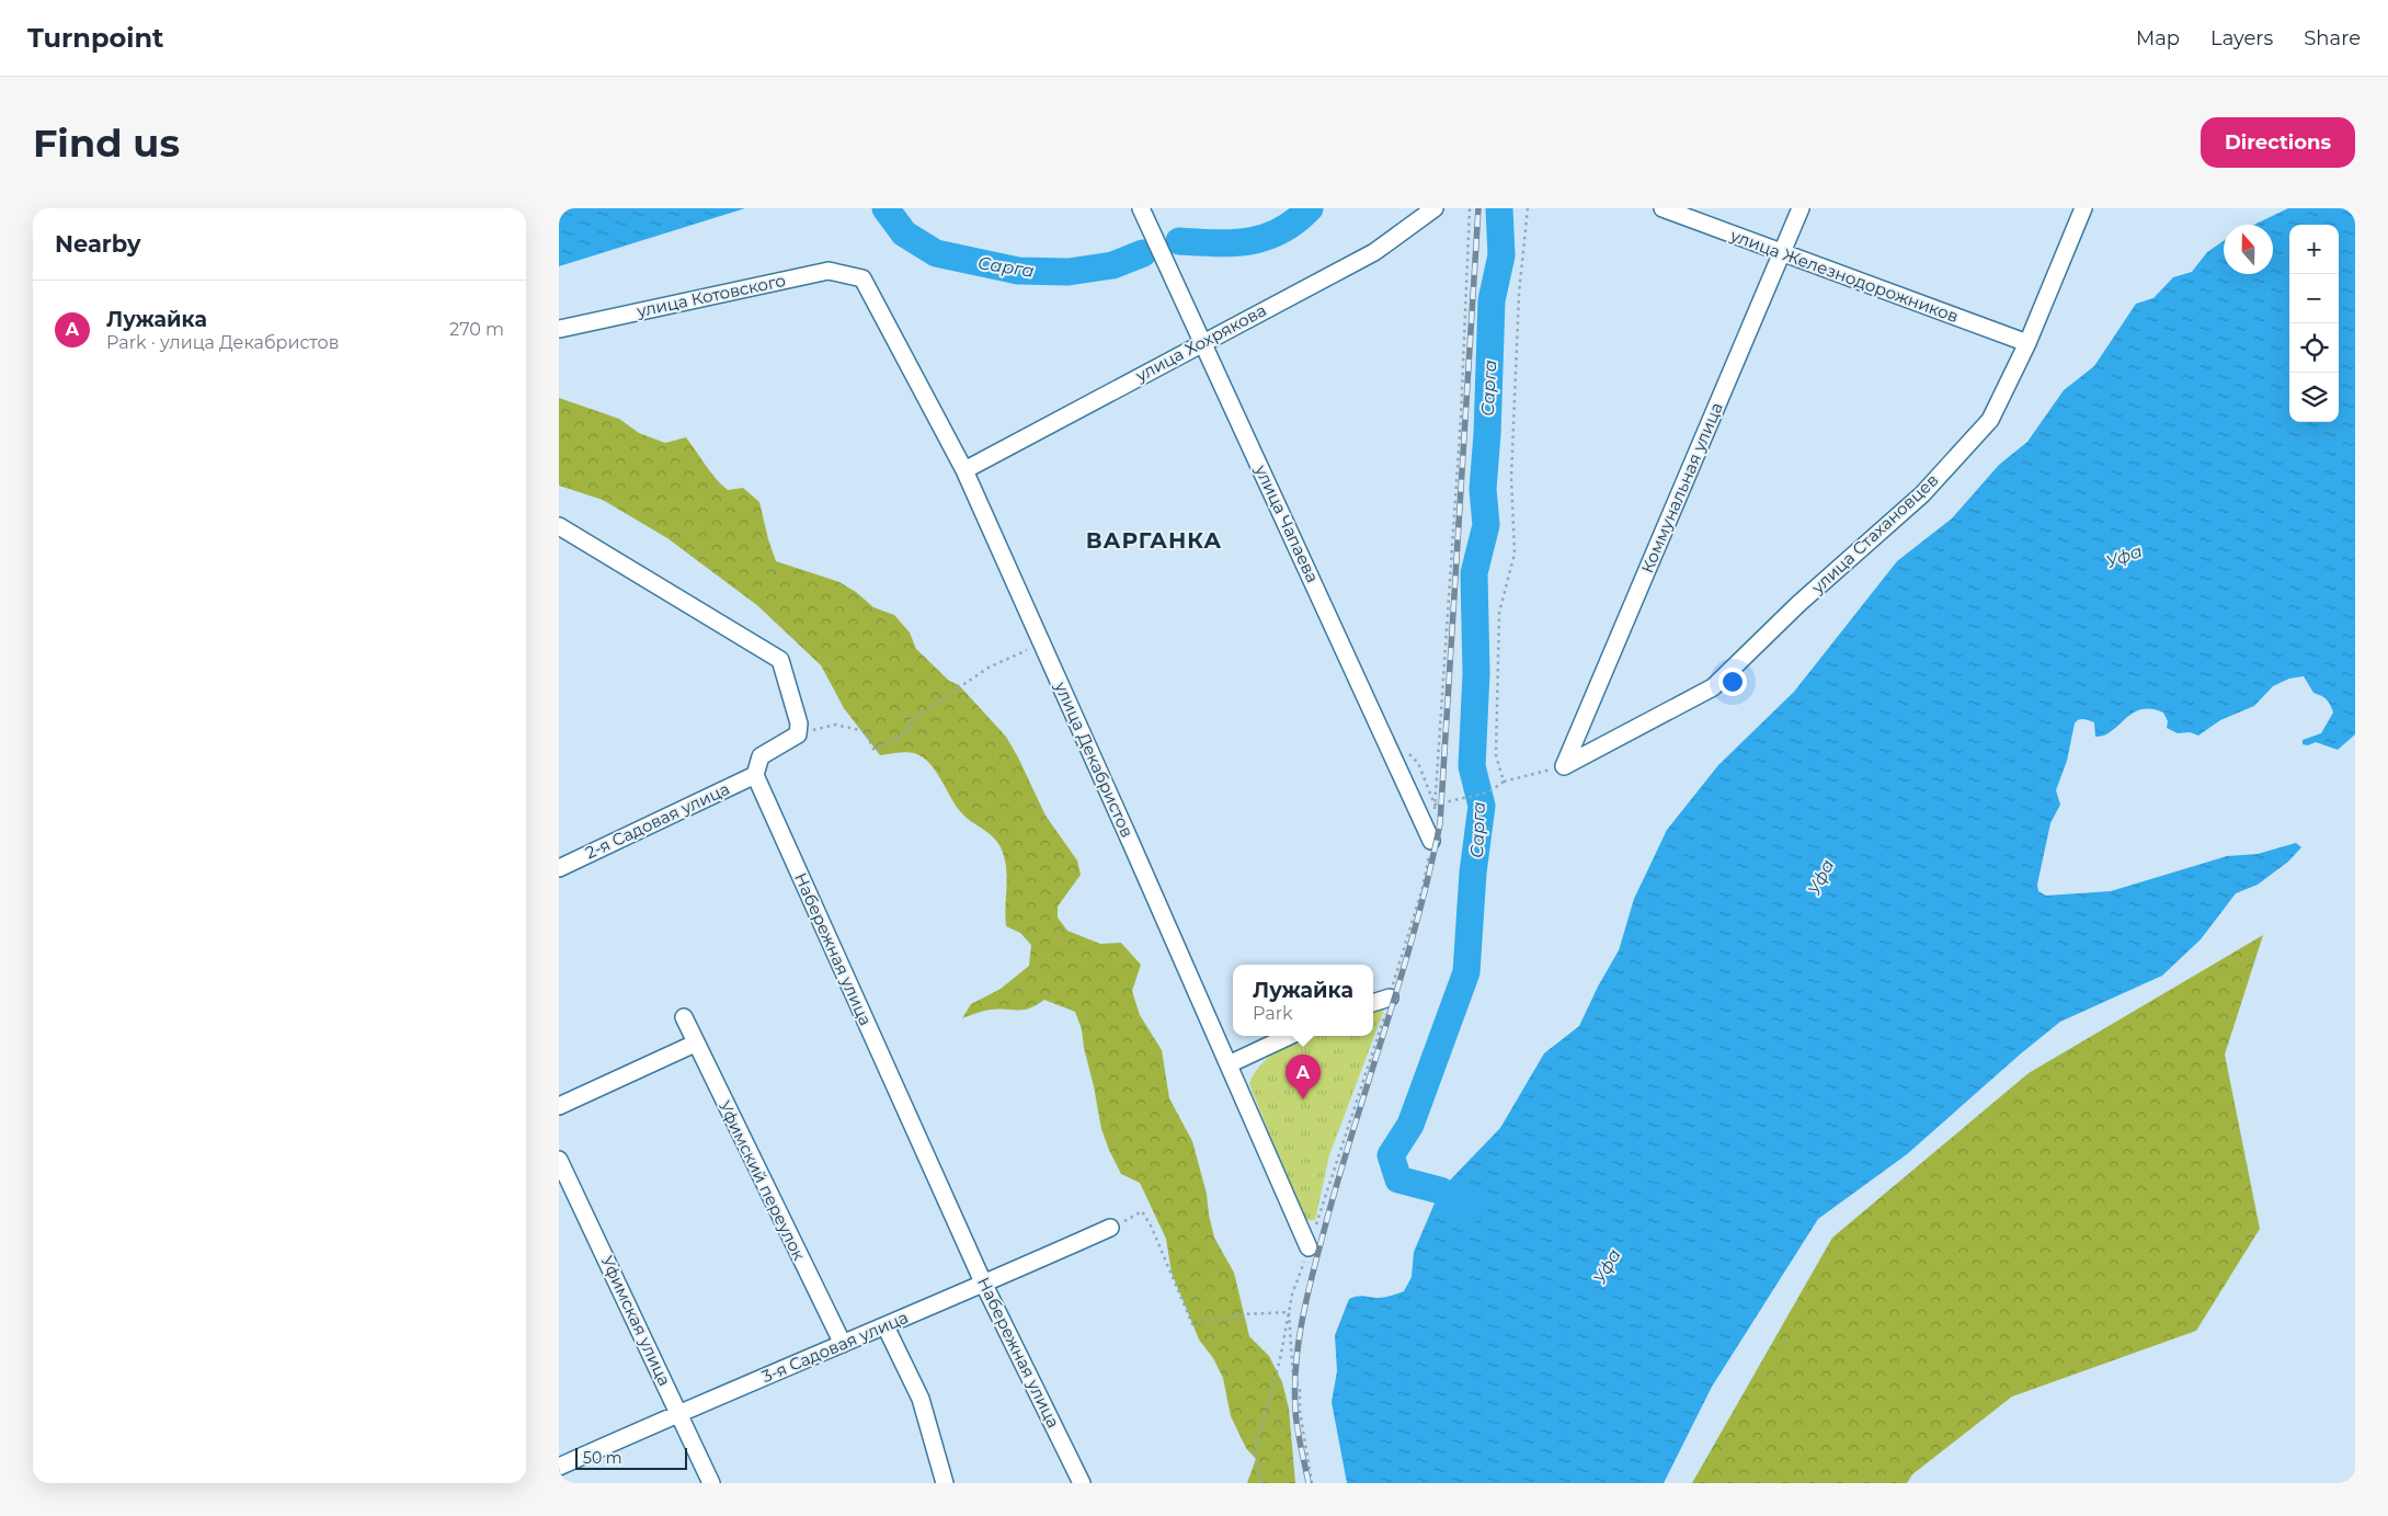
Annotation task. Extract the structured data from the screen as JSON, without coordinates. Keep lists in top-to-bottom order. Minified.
{"streets":{"street":["улица Железнодорожников","улица Котовского","улица Хохрякова","Коммунальная улица","улица Чапаева","улица Стахановцев","улица Декабристов","2-я Садовая улица","Набережная улица","Уфимский переулок","Уфимская улица","3-я Садовая улица"]},"crossings":[["улица Железнодорожников","Коммунальная улица"],["улица Железнодорожников","улица Стахановцев"],["улица Котовского","улица Декабристов"],["улица Хохрякова","улица Чапаева"],["улица Хохрякова","улица Декабристов"],["Коммунальная улица","улица Стахановцев"],["2-я Садовая улица","Набережная улица"],["Набережная улица","3-я Садовая улица"],["Уфимский переулок","3-я Садовая улица"],["Уфимская улица","3-я Садовая улица"]],"districts":["ВАРГАНКА"],"water":["Сарга","Уфа"],"scale_bar":"50 m","north":"top","page":{"header":"Turnpoint","nav":["Map","Layers","Share"],"buttons":"Directions","title":"Find us","heading":"Nearby","map_buttons":["+","−"],"list":[{"mark":"A","name":"Лужайка","note":"Park · улица Декабристов","value":"270 m"}],"popup":["Лужайка","Park"],"pins":"A","scale":"50 m"}}
